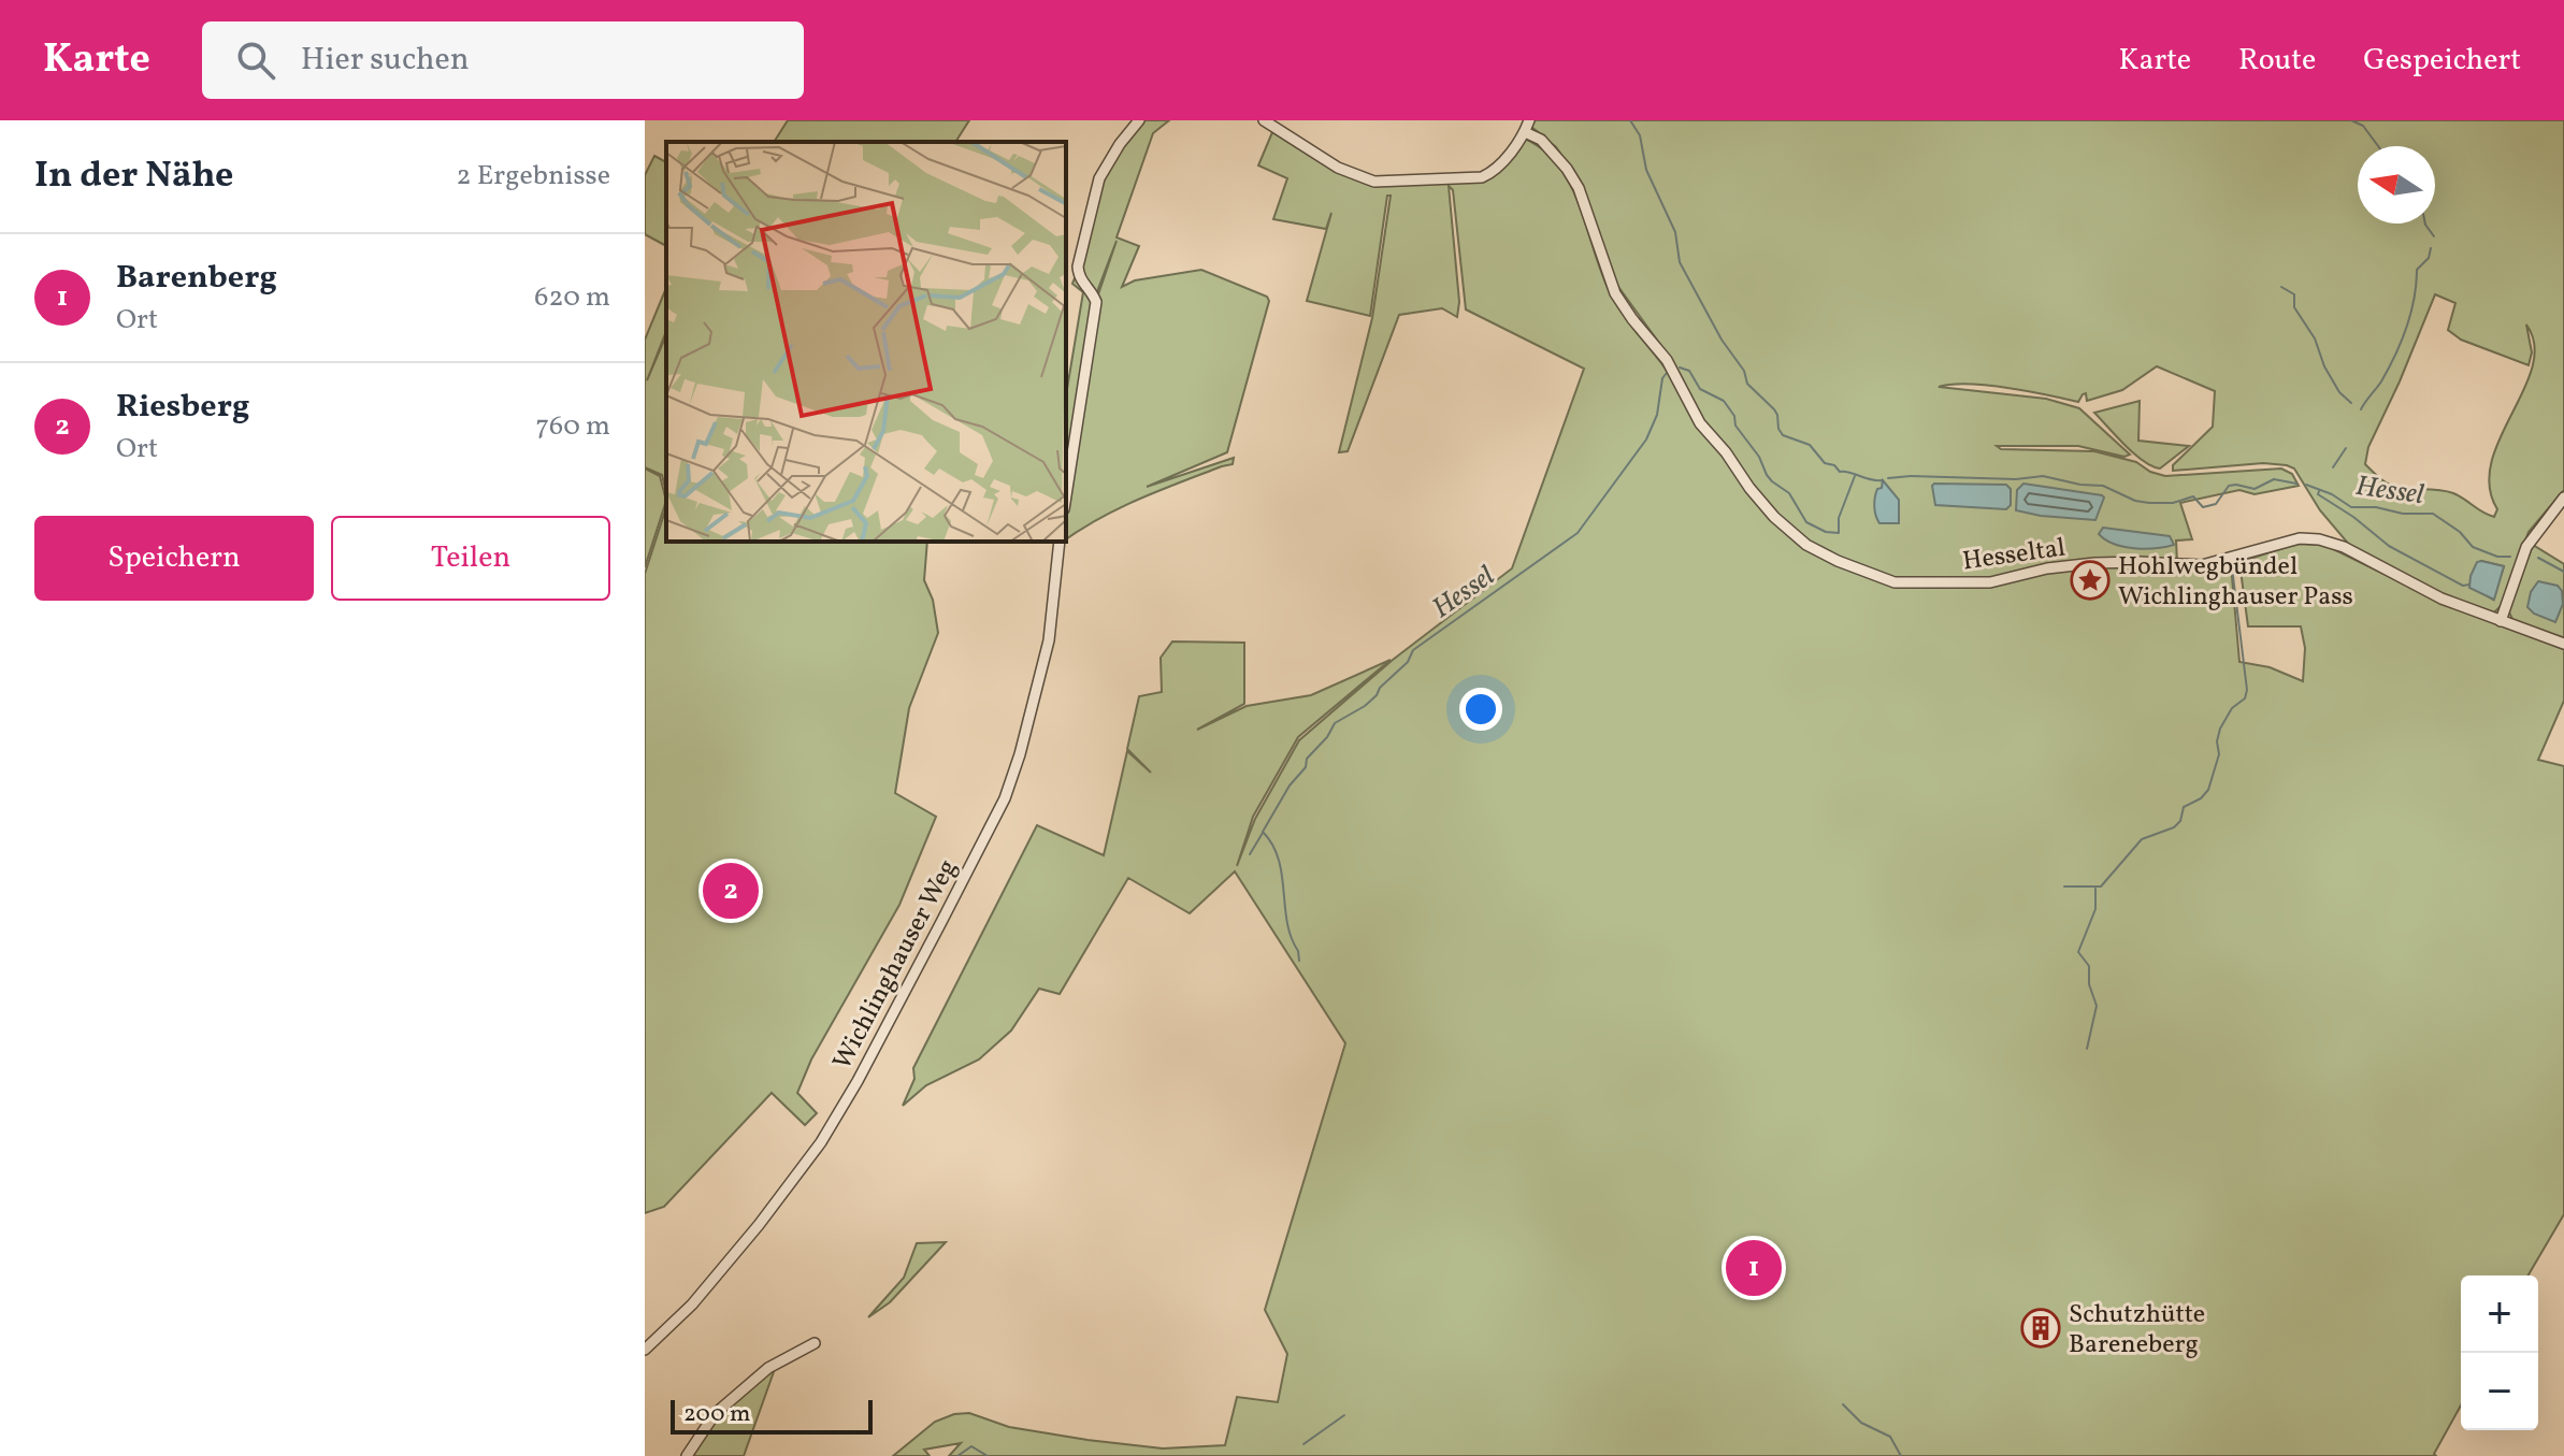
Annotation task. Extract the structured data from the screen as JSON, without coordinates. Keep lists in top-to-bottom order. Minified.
{"streets":{"street":["Hesseltal","Wichlinghauser Weg"]},"water":["Hessel"],"places":{"place":["Hohlwegbündel Wichlinghauser Pass"],"building":["Schutzhütte Bareneberg"]},"scale_bar":"200 m","north":"left","page":{"header":"Karte","search":"Hier suchen","nav":["Karte","Route","Gespeichert"],"heading":["In der Nähe","2 Ergebnisse"],"list":[{"mark":"1","name":"Barenberg","note":"Ort","value":"620 m"},{"mark":"2","name":"Riesberg","note":"Ort","value":"760 m"}],"buttons":["Speichern","Teilen"],"pins":["2","1"],"map_buttons":["+","−"],"scale":"200 m"}}
